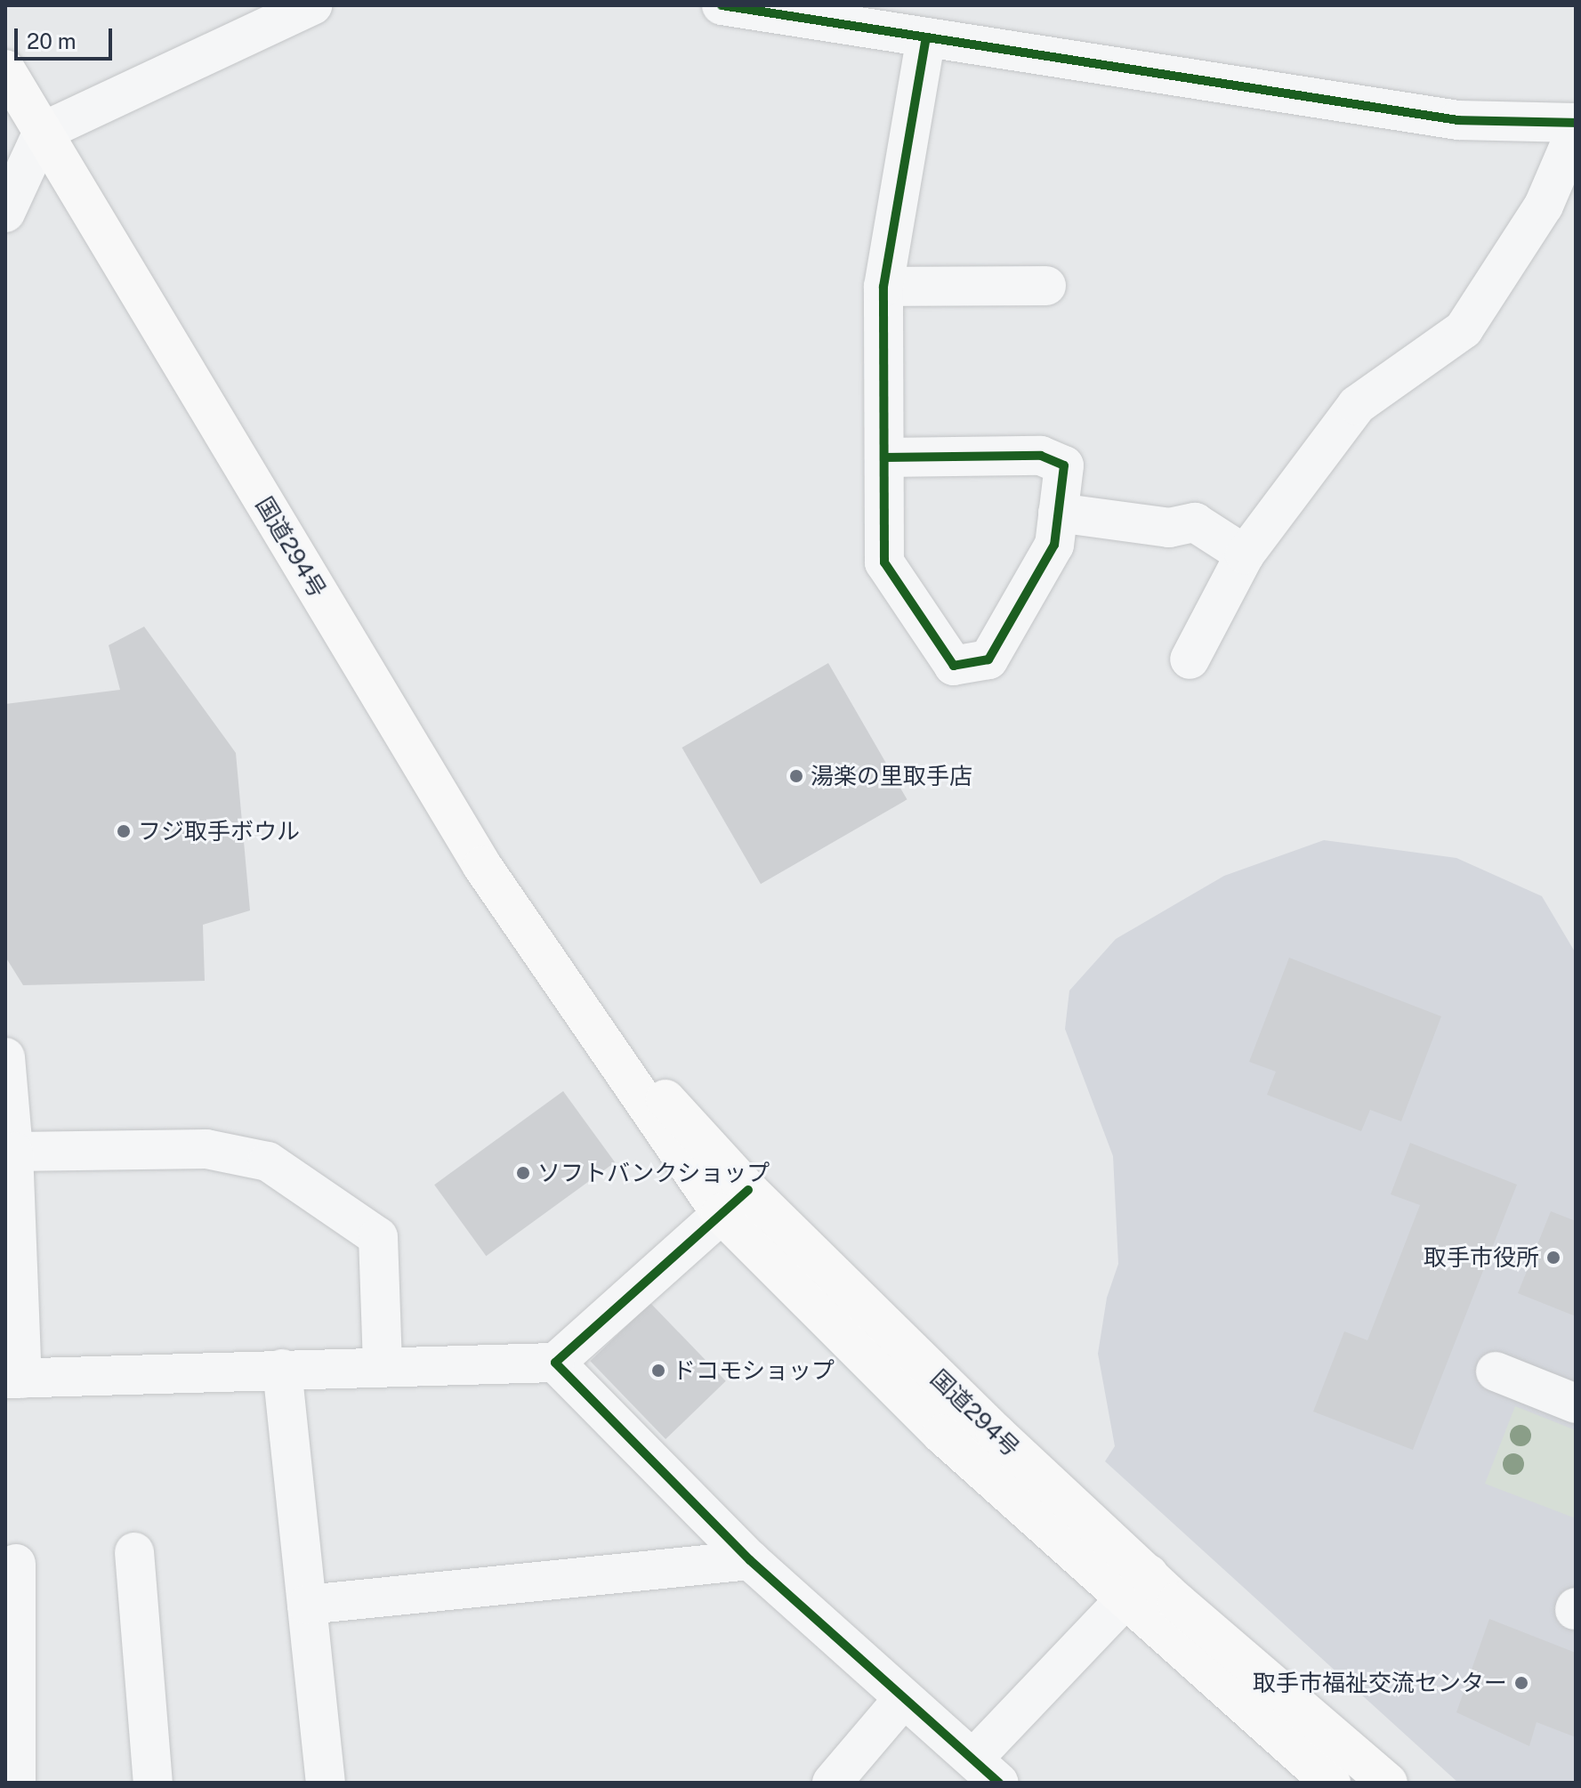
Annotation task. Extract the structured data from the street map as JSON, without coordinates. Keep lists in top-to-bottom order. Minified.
{"streets":{"highway":["国道294号"]},"places":["湯楽の里取手店","フジ取手ボウル","ソフトバンクショップ","取手市役所","ドコモショップ","取手市福祉交流センター"],"scale_bar":"20 m"}
